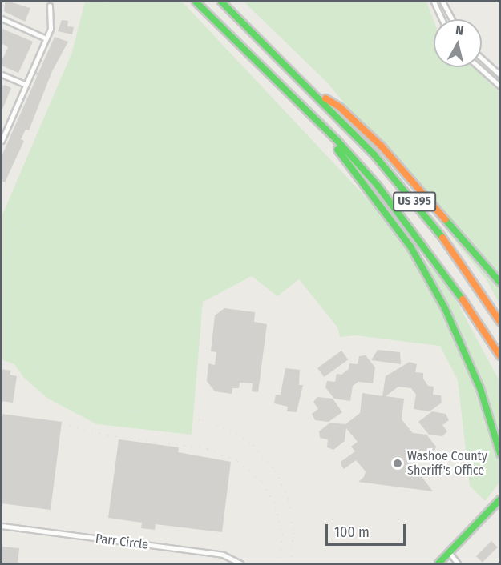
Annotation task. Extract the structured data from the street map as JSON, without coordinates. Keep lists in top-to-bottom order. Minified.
{"streets":{"main road":["US 395"],"street":["Parr Circle"]},"places":["Washoe County Sheriff's Office"],"scale_bar":"100 m","north":"top"}
